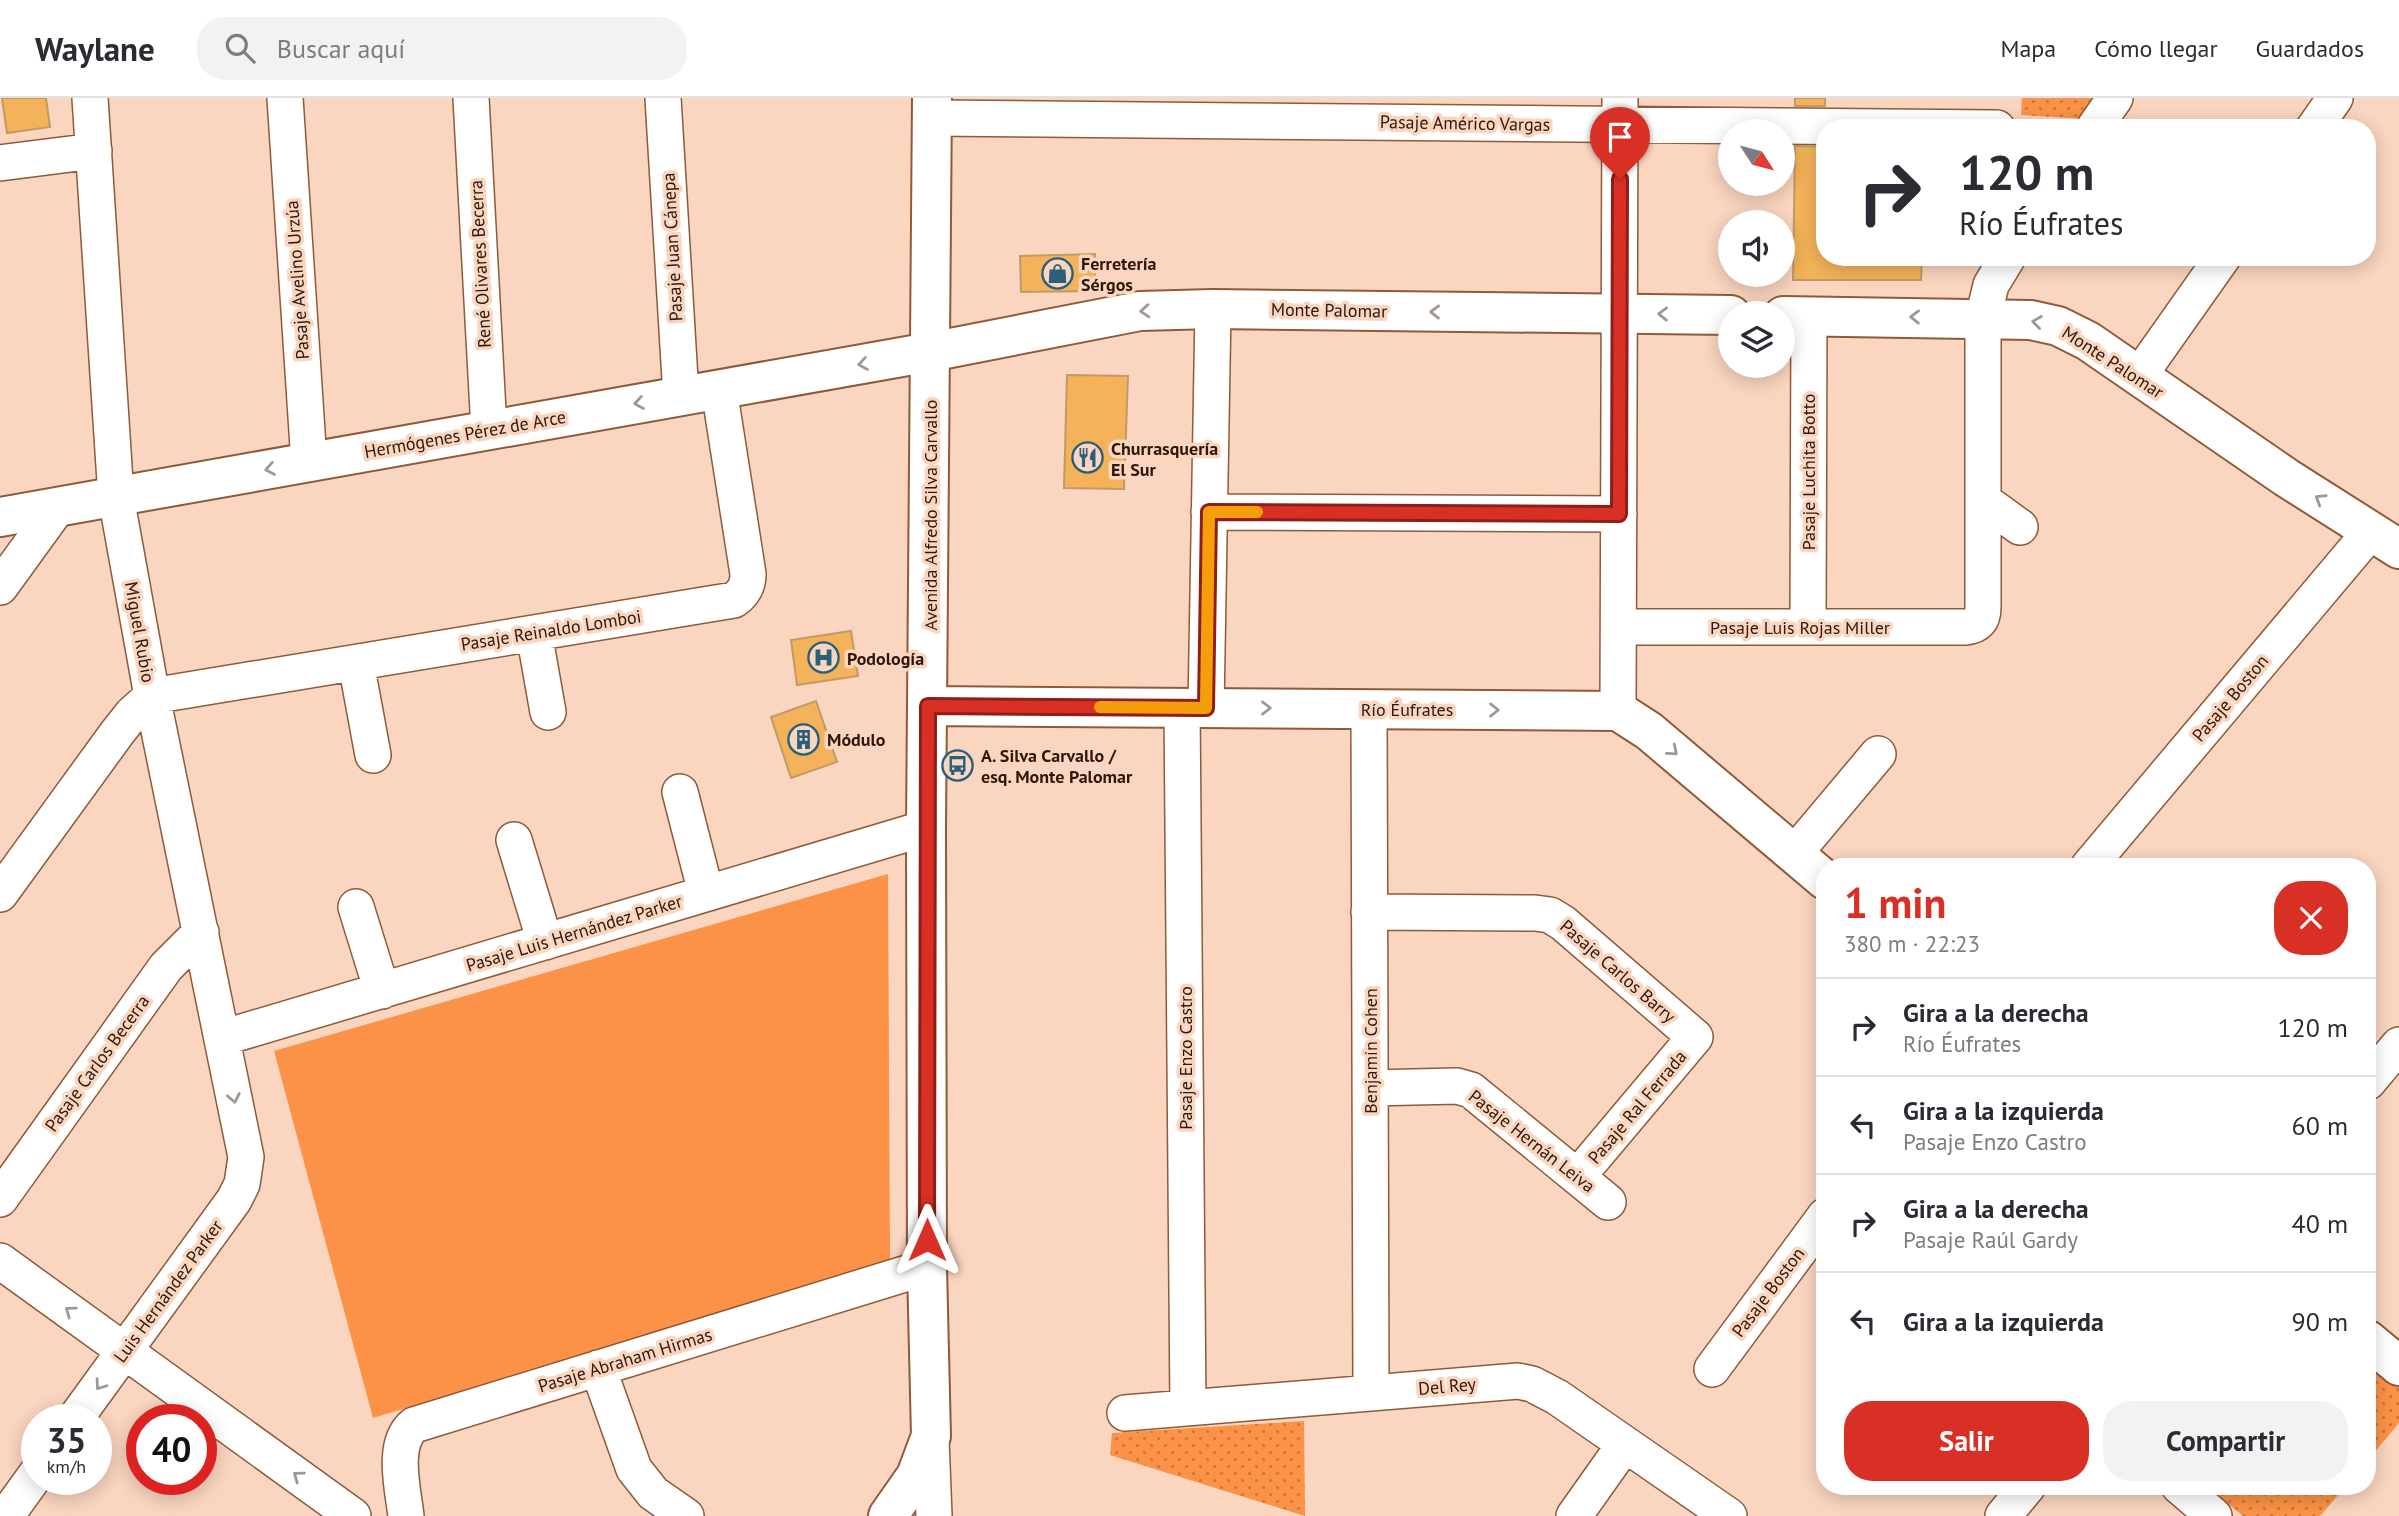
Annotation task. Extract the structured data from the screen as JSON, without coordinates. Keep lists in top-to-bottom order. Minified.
{"streets":{"street":["Pasaje Américo Vargas","Pasaje Juan Cánepa","René Olivares Becerra","Pasaje Avelino Urzúa","Monte Palomar","Hermógenes Pérez de Arce","Pasaje Luchita Botto","Avenida Alfredo Silva Carvallo","Pasaje Luis Rojas Miller","Pasaje Reinaldo Lomboi","Miguel Rubio","Pasaje Boston","Río Éufrates","Pasaje Luis Hernández Parker","Pasaje Carlos Barry","Benjamín Cohen","Pasaje Enzo Castro","Pasaje Carlos Becerra","Pasaje Ral Ferrada","Pasaje Hernán Leiva","Luis Hernández Parker","Pasaje Abraham Hirmas","Del Rey"]},"crossings":[["Pasaje Américo Vargas","Avenida Alfredo Silva Carvallo"],["Pasaje Juan Cánepa","Hermógenes Pérez de Arce"],["René Olivares Becerra","Hermógenes Pérez de Arce"],["Pasaje Avelino Urzúa","Hermógenes Pérez de Arce"],["Monte Palomar","Hermógenes Pérez de Arce"],["Monte Palomar","Pasaje Luchita Botto"],["Monte Palomar","Avenida Alfredo Silva Carvallo"],["Monte Palomar","Pasaje Boston"],["Monte Palomar","Pasaje Enzo Castro"],["Hermógenes Pérez de Arce","Avenida Alfredo Silva Carvallo"],["Hermógenes Pérez de Arce","Pasaje Reinaldo Lomboi"],["Hermógenes Pérez de Arce","Miguel Rubio"],["Pasaje Luchita Botto","Pasaje Luis Rojas Miller"],["Avenida Alfredo Silva Carvallo","Río Éufrates"],["Avenida Alfredo Silva Carvallo","Pasaje Luis Hernández Parker"],["Avenida Alfredo Silva Carvallo","Pasaje Abraham Hirmas"],["Pasaje Reinaldo Lomboi","Miguel Rubio"],["Miguel Rubio","Pasaje Luis Hernández Parker"],["Miguel Rubio","Pasaje Carlos Becerra"],["Miguel Rubio","Luis Hernández Parker"],["Río Éufrates","Benjamín Cohen"],["Río Éufrates","Pasaje Enzo Castro"],["Pasaje Carlos Barry","Benjamín Cohen"],["Pasaje Carlos Barry","Pasaje Ral Ferrada"],["Benjamín Cohen","Pasaje Hernán Leiva"],["Benjamín Cohen","Del Rey"],["Pasaje Enzo Castro","Del Rey"],["Pasaje Ral Ferrada","Pasaje Hernán Leiva"]],"one_way":["Monte Palomar","Hermógenes Pérez de Arce"],"places":{"shop":["Ferretería Sérgos"],"restaurant":["Churrasquería El Sur"],"hospital":["Podología"],"building":["Módulo"],"bus stop":["A. Silva Carvallo / esq. Monte Palomar"]},"north":"bottom right","page":{"header":"Waylane","search":"Buscar aquí","nav":["Mapa","Cómo llegar","Guardados"],"turn":["120 m","Río Éufrates"],"heading":["1 min","380 m · 22:23"],"list":[{"name":"Gira a la derecha","note":"Río Éufrates","value":"120 m"},{"name":"Gira a la izquierda","note":"Pasaje Enzo Castro","value":"60 m"},{"name":"Gira a la derecha","note":"Pasaje Raúl Gardy","value":"40 m"},{"name":"Gira a la izquierda","value":"90 m"}],"buttons":["Salir","Compartir"],"speed":"35 km/h","limit":"40"}}
